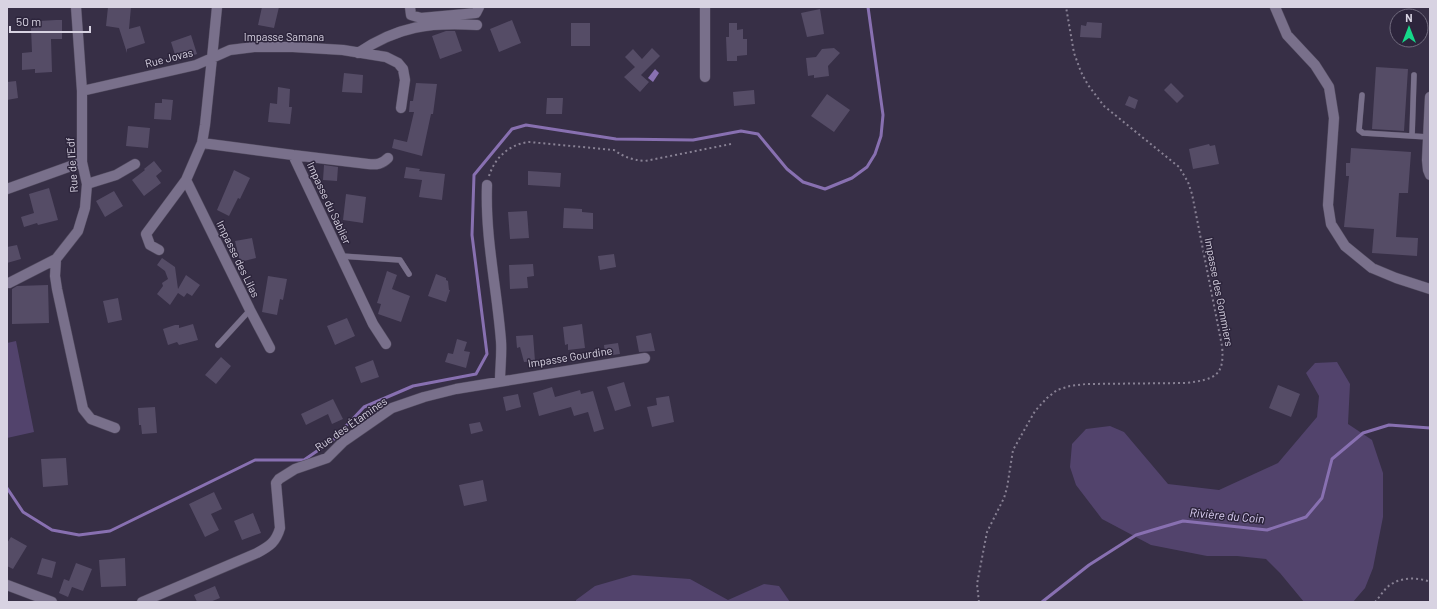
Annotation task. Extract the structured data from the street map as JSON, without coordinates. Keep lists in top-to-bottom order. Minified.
{"streets":{"street":["Impasse Samana","Rue Jovas","Rue de l'Edf","Impasse du Sablier","Impasse des Lilas","Impasse Gourdine","Rue des Étamines"],"path":["Impasse des Gommiers"]},"crossings":[["Impasse Samana","Rue Jovas"],["Rue Jovas","Rue de l'Edf"],["Impasse Gourdine","Rue des Étamines"]],"water":["Rivière du Coin"],"scale_bar":"50 m","north":"top"}
